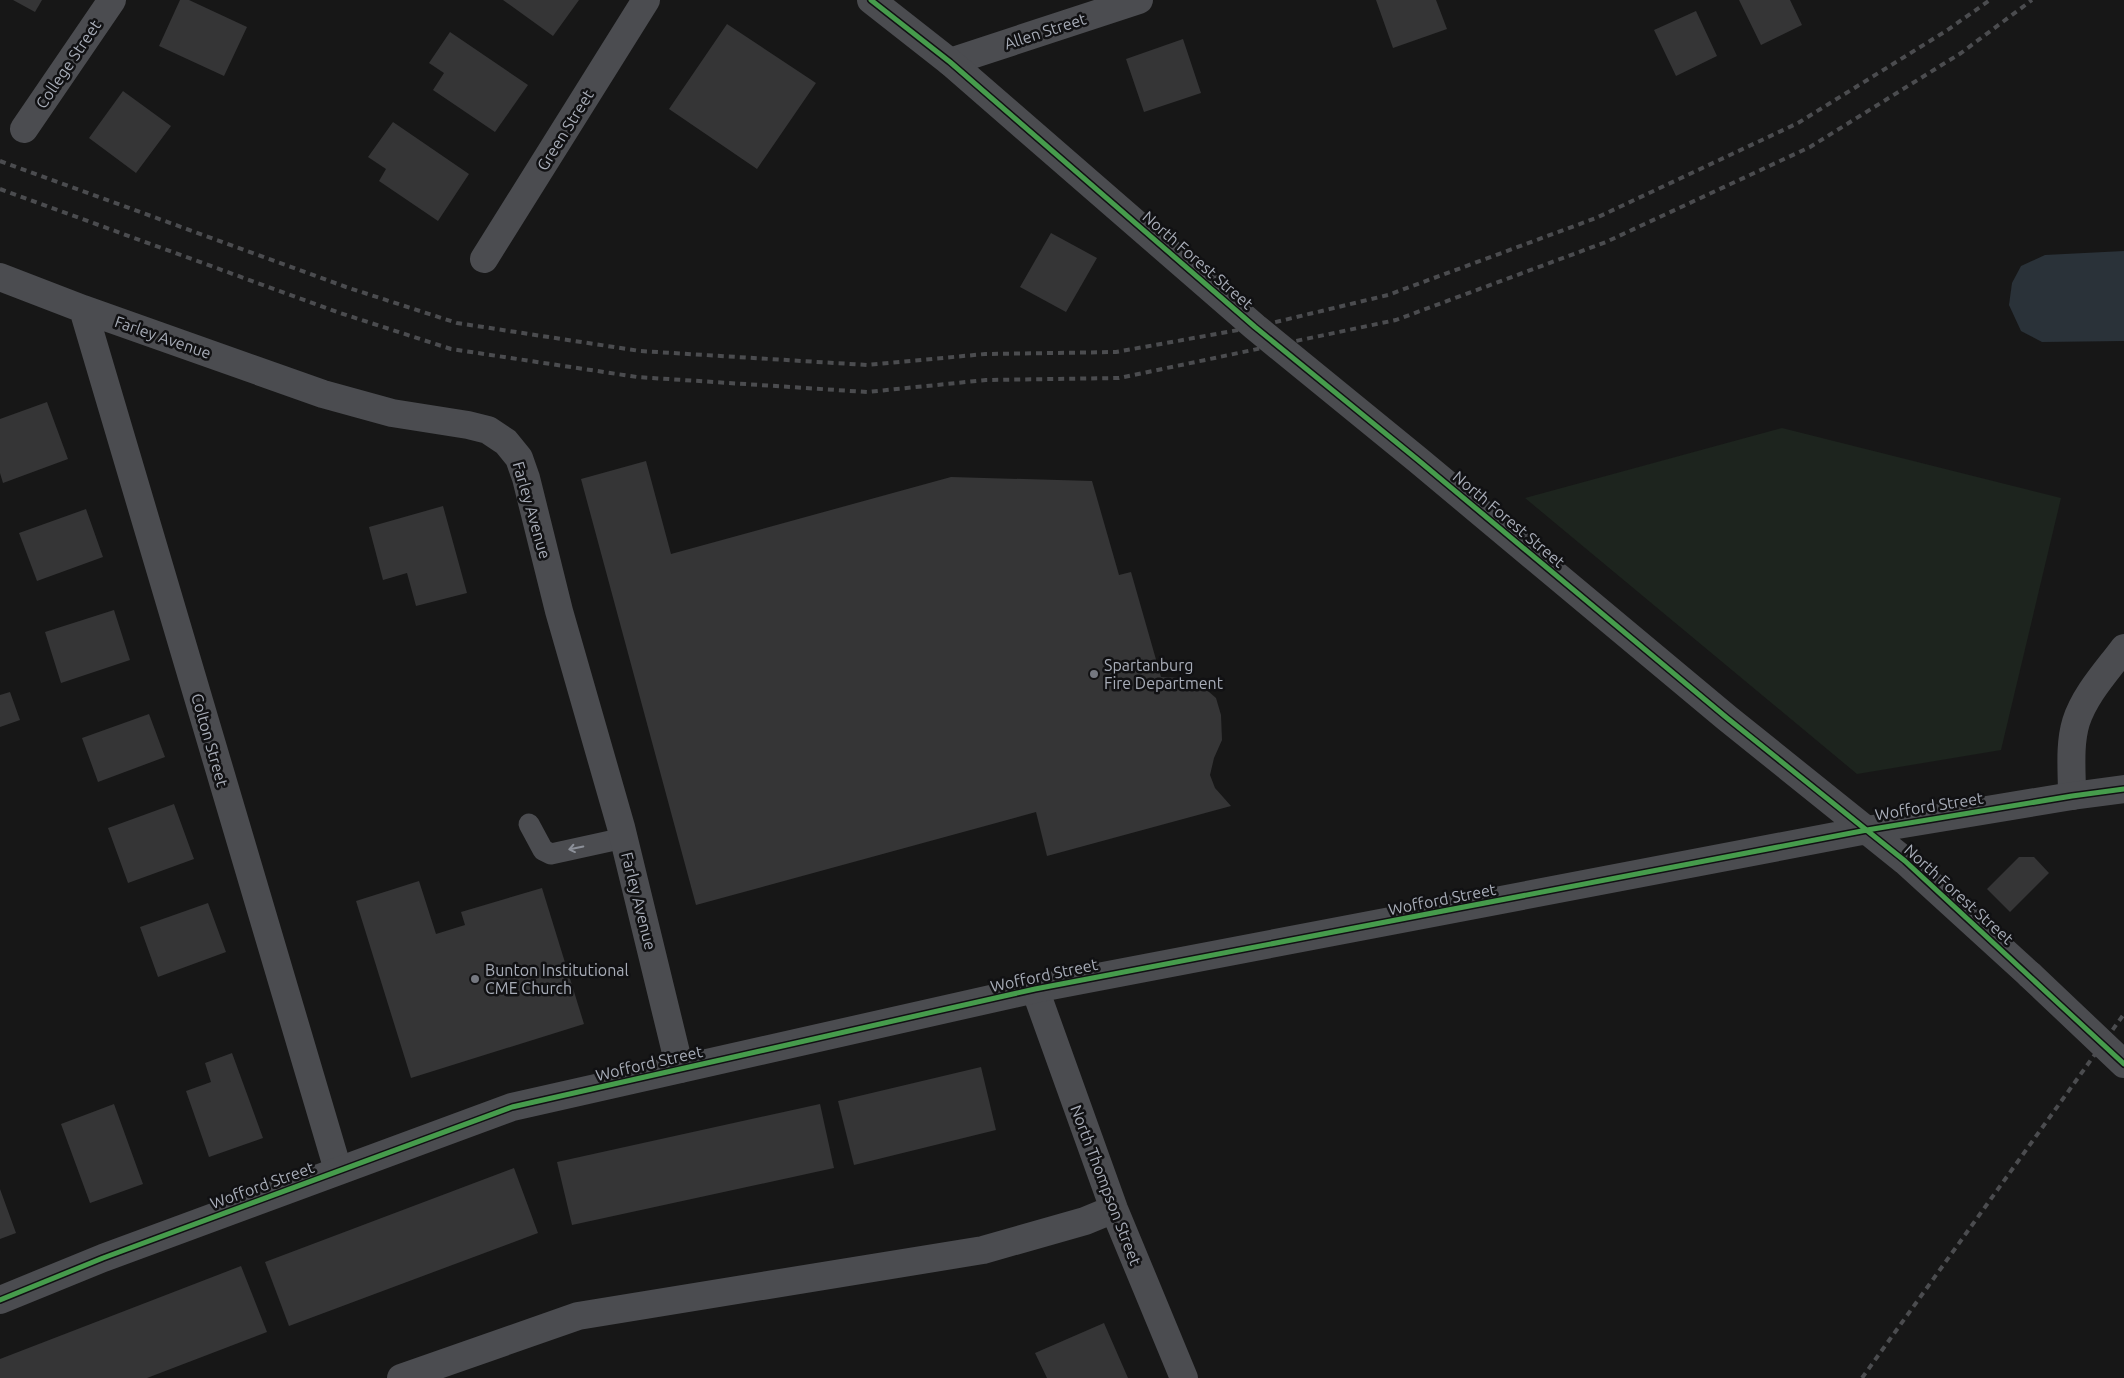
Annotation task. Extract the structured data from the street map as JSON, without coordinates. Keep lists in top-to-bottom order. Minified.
{"streets":{"street":["Allen Street","College Street","Green Street","North Forest Street","Farley Avenue","Colton Street","Wofford Street","North Thompson Street"]},"crossings":[["Allen Street","North Forest Street"],["North Forest Street","Wofford Street"],["Farley Avenue","Colton Street"],["Farley Avenue","Wofford Street"],["Colton Street","Wofford Street"],["Wofford Street","North Thompson Street"]],"places":["Spartanburg Fire Department","Bunton Institutional CME Church"]}
